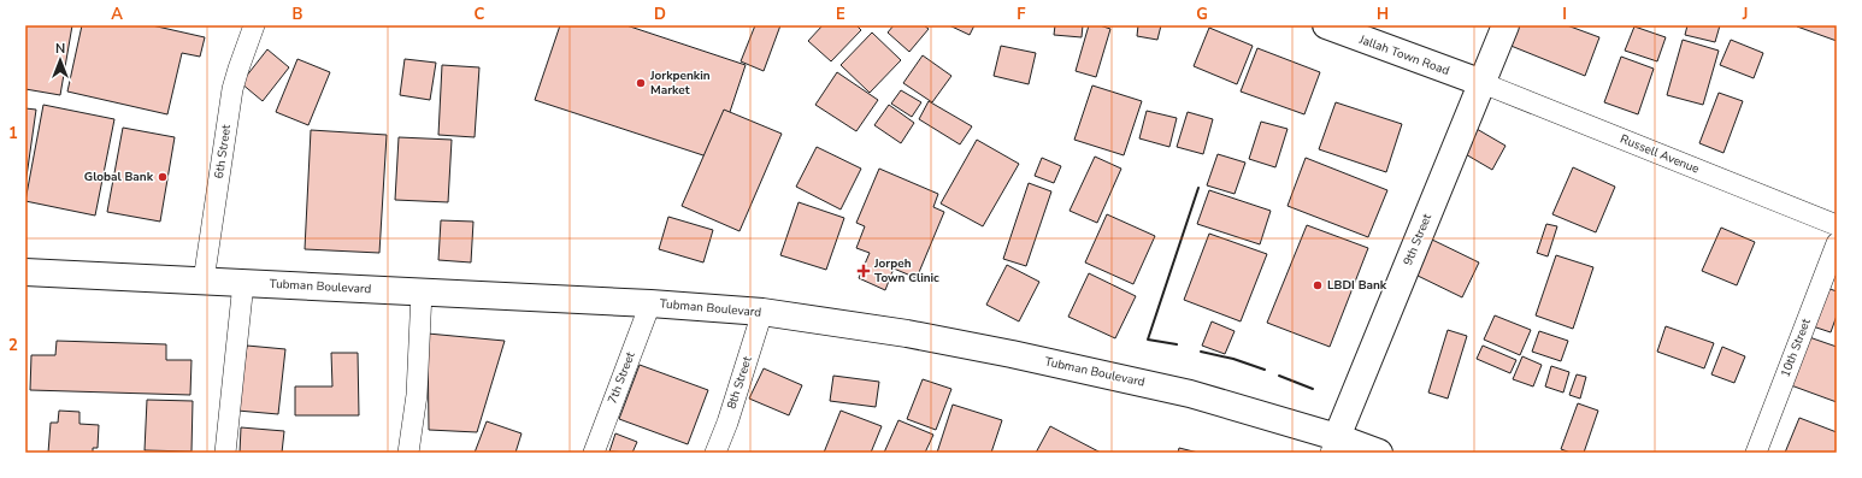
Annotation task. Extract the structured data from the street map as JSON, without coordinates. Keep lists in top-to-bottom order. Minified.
{"streets":{"main road":["Jallah Town Road","9th Street","Tubman Boulevard"],"street":["6th Street","Russell Avenue","10th Street","7th Street","8th Street"]},"crossings":[["Jallah Town Road","Russell Avenue"],["Jallah Town Road","9th Street"],["6th Street","Tubman Boulevard"],["Russell Avenue","9th Street"],["9th Street","Tubman Boulevard"],["Tubman Boulevard","7th Street"],["Tubman Boulevard","8th Street"]],"places":{"other":["Jorkpenkin Market","Global Bank","LBDI Bank"],"health":["Jorpeh Town Clinic"]},"north":"top","grid":{"columns":["A","B","C","D","E","F","G","H","I","J"],"rows":["1","2"]}}
